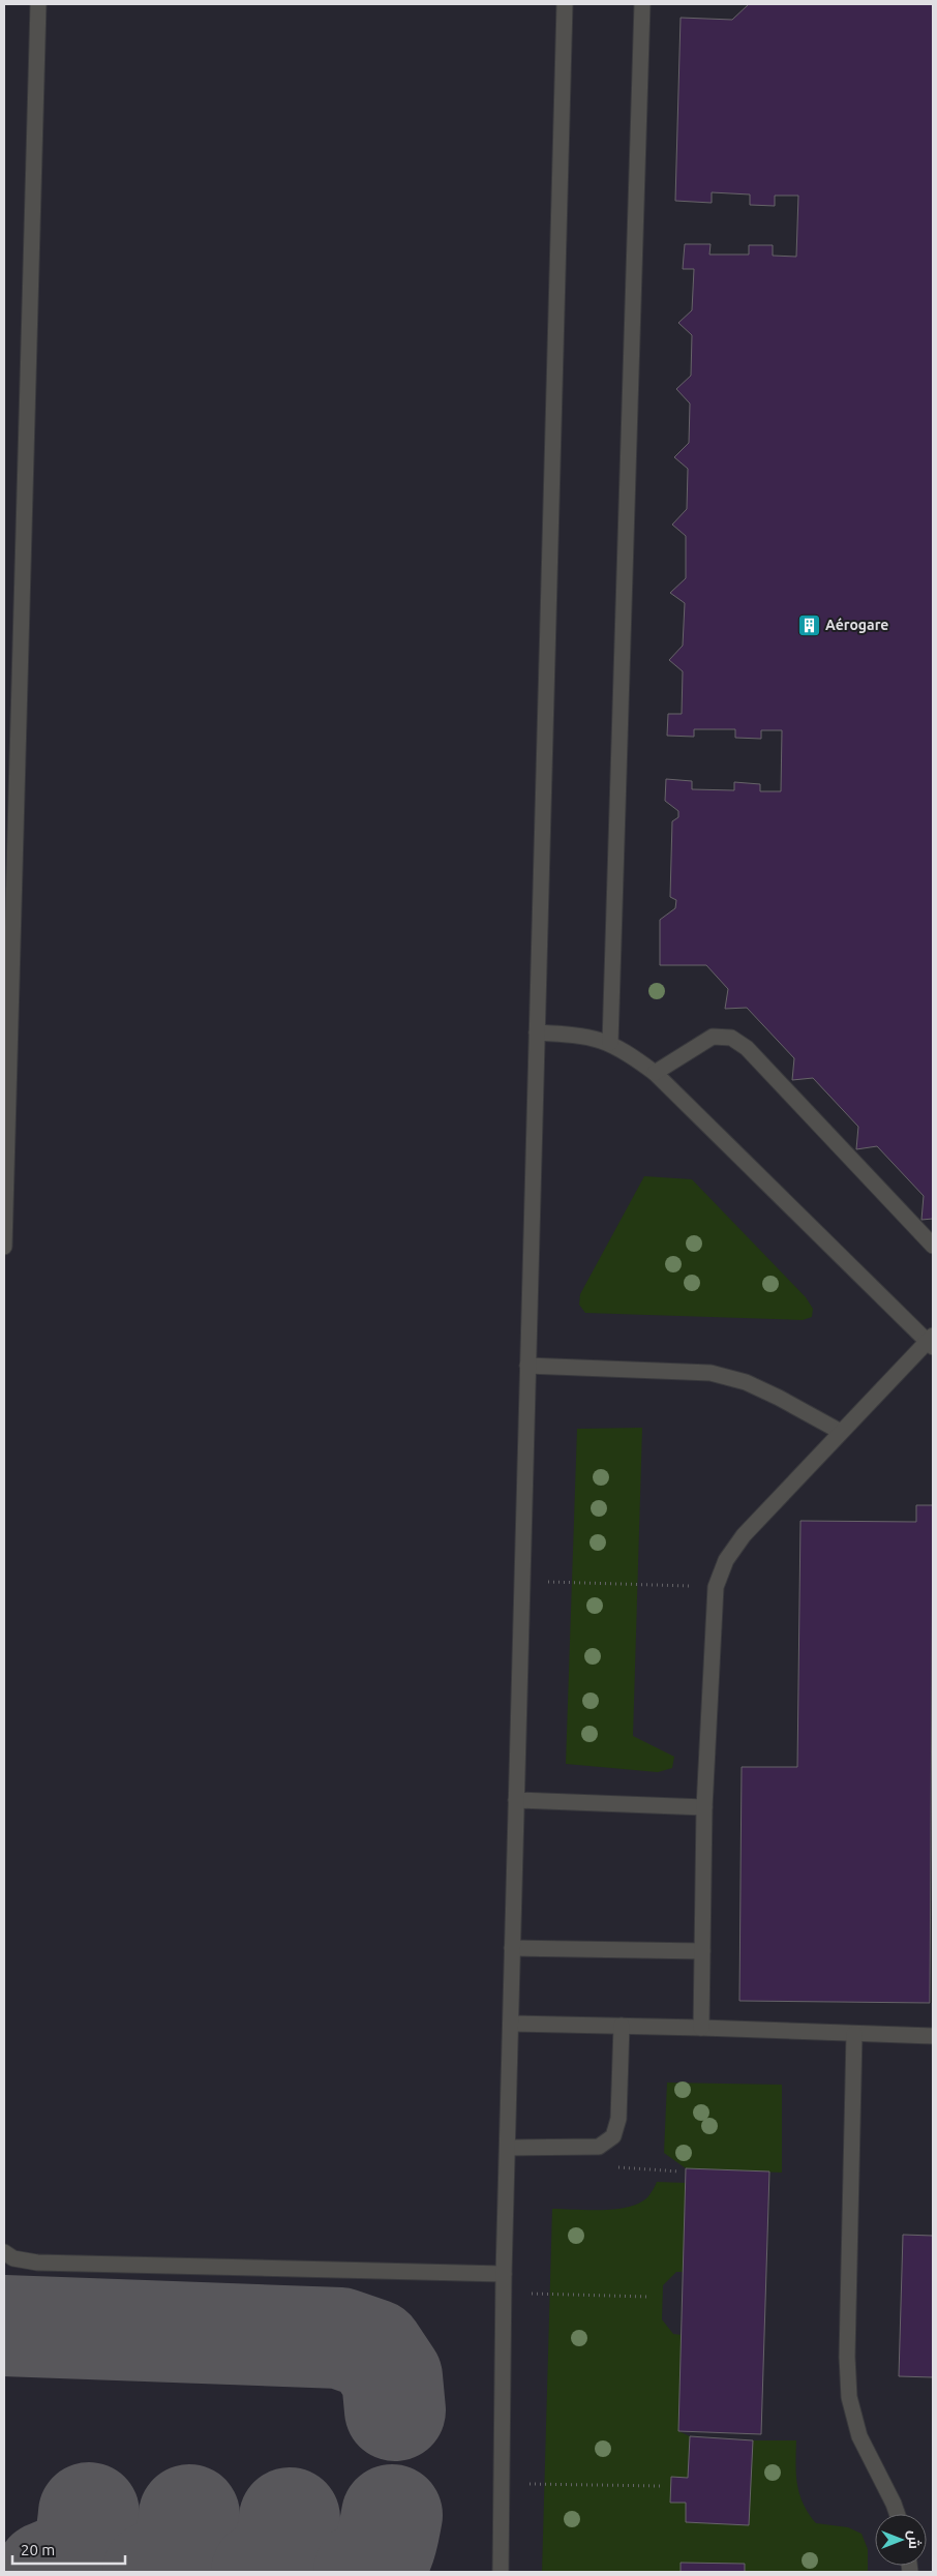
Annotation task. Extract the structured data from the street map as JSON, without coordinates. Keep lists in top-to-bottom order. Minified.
{"places":{"building":["Aérogare"]},"scale_bar":"20 m","north":"right"}
